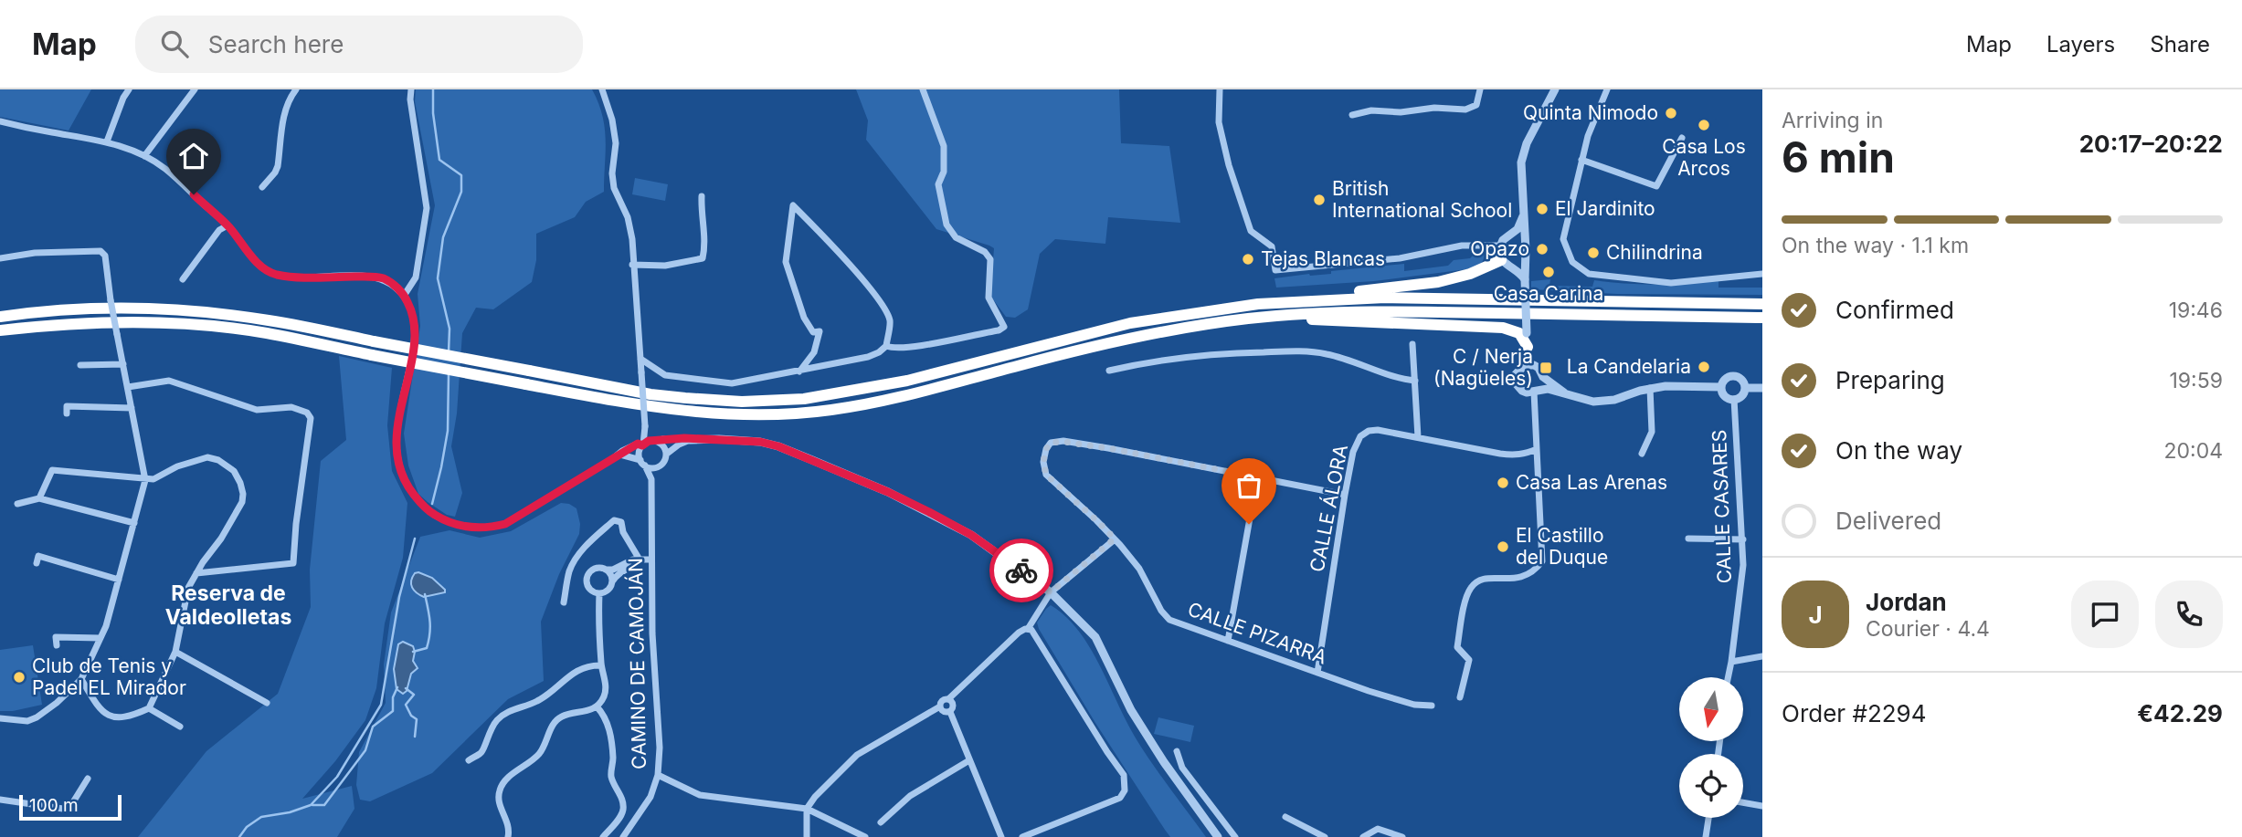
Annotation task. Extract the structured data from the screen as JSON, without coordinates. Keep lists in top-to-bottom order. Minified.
{"streets":{"street":["CALLE CASARES","CALLE ÁLORA","CALLE PIZARRA","CAMINO DE CAMOJÁN"]},"crossings":[["CALLE ÁLORA","CALLE PIZARRA"]],"districts":["Reserva de Valdeolletas"],"places":{"other":["Quinta Nimodo","Casa Los Arcos","British International School","El Jardinito","Opazo","Chilindrina","Tejas Blancas","Casa Carina","La Candelaria","Casa Las Arenas","El Castillo del Duque","Club de Tenis y Padel EL Mirador"],"transit":["C / Nerja (Nagüeles)"]},"scale_bar":"100 m","north":"bottom","page":{"header":"Map","search":"Search here","nav":["Map","Layers","Share"],"heading":["6 min","Arriving in","20:17–20:22"],"panel":["Jordan","Courier · 4.4","Order #2294","€42.29"],"bar":"On the way · 1.1 km","list":[["Confirmed","19:46"],["Preparing","19:59"],["On the way","20:04"],"Delivered"],"round":"J","scale":"100 m"}}
